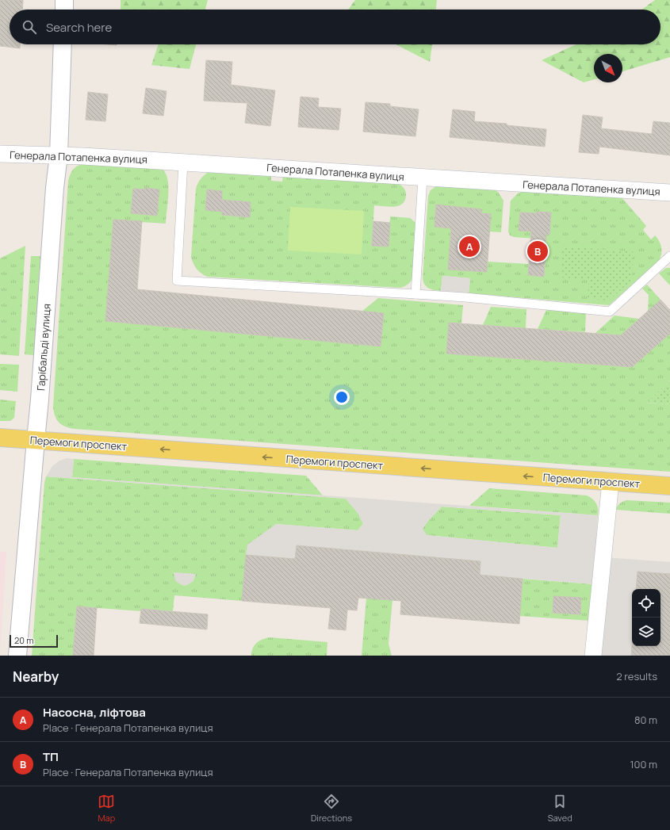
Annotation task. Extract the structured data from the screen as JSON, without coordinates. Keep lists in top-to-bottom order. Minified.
{"streets":{"main road":["Перемоги проспект"],"street":["Генерала Потапенка вулиця","Гарібальді вулиця"]},"crossings":[["Генерала Потапенка вулиця","Гарібальді вулиця"],["Гарібальді вулиця","Перемоги проспект"]],"one_way":["Перемоги проспект"],"scale_bar":"20 m","north":"bottom right","page":{"search":"Search here","pins":["A","B"],"scale":"20 m","heading":["Nearby","2 results"],"list":[{"mark":"A","name":"Насосна, ліфтова","note":"Place · Генерала Потапенка вулиця","value":"80 m"},{"mark":"B","name":"ТП","note":"Place · Генерала Потапенка вулиця","value":"100 m"}],"nav":["Map","Directions","Saved"]}}
